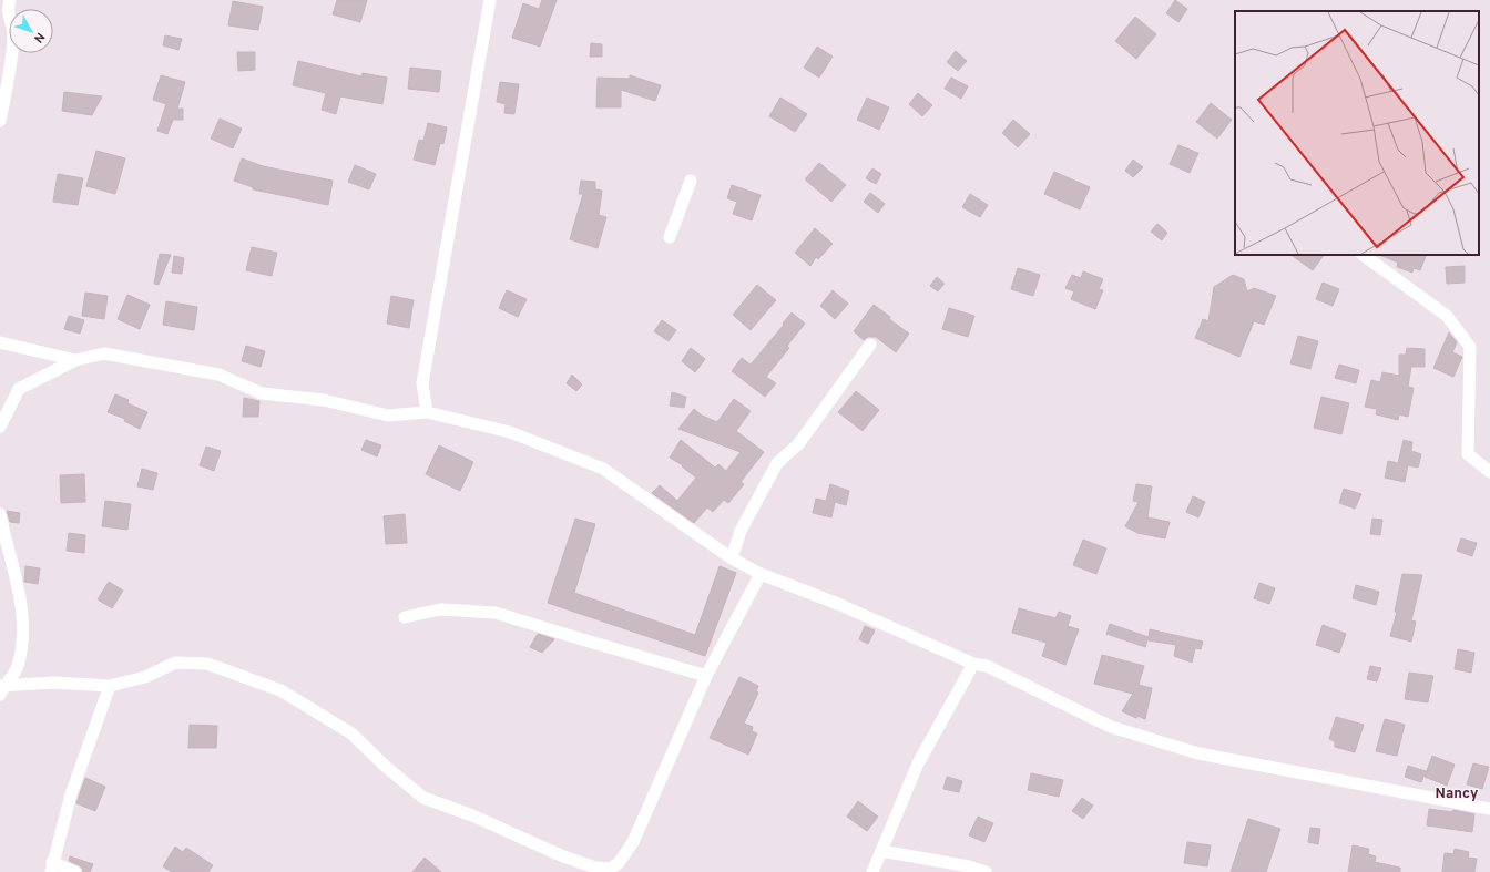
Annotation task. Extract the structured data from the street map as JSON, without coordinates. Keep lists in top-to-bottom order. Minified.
{"districts":["Nancy"],"north":"bottom right"}
